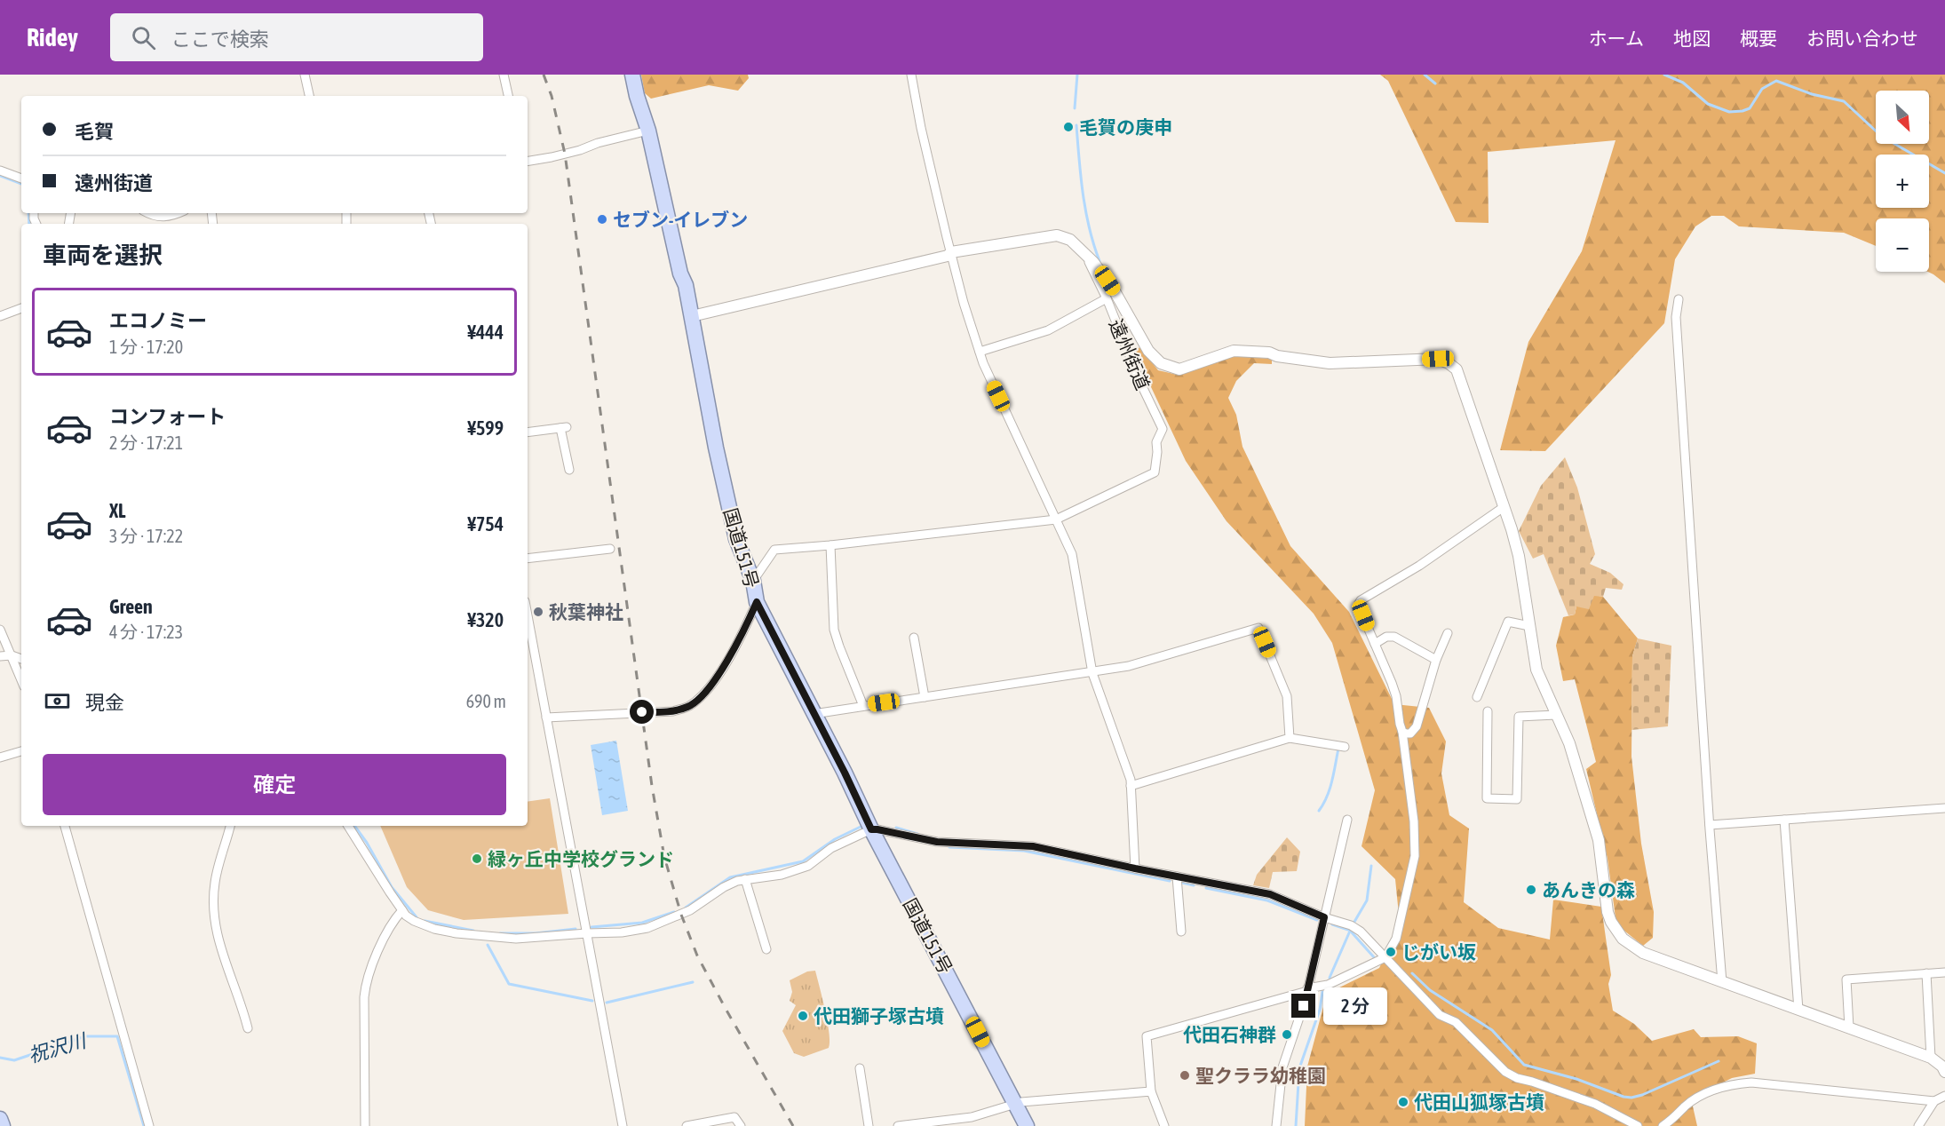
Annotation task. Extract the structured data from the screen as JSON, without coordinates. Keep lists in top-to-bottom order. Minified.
{"streets":{"highway":["国道151号"],"street":["遠州街道"]},"water":["祝沢川"],"places":["毛賀の庚申","セブン-イレブン","秋葉神社","緑ヶ丘中学校グランド","あんきの森","じがい坂","代田獅子塚古墳","代田石神群","聖クララ幼稚園","代田山狐塚古墳"],"north":"bottom right","page":{"header":"Ridey","search":"ここで検索","nav":["ホーム","地図","概要","お問い合わせ"],"map_buttons":["+","−"],"banner":["毛賀","遠州街道"],"heading":"車両を選択","list":[{"name":"エコノミー","note":"1 分 · 17:20","value":"¥444"},{"name":"コンフォート","note":"2 分 · 17:21","value":"¥599"},{"name":"XL","note":"3 分 · 17:22","value":"¥754"},{"name":"Green","note":"4 分 · 17:23","value":"¥320"}],"pay":["現金","690 m"],"buttons":"確定","bubble":"2 分"}}
